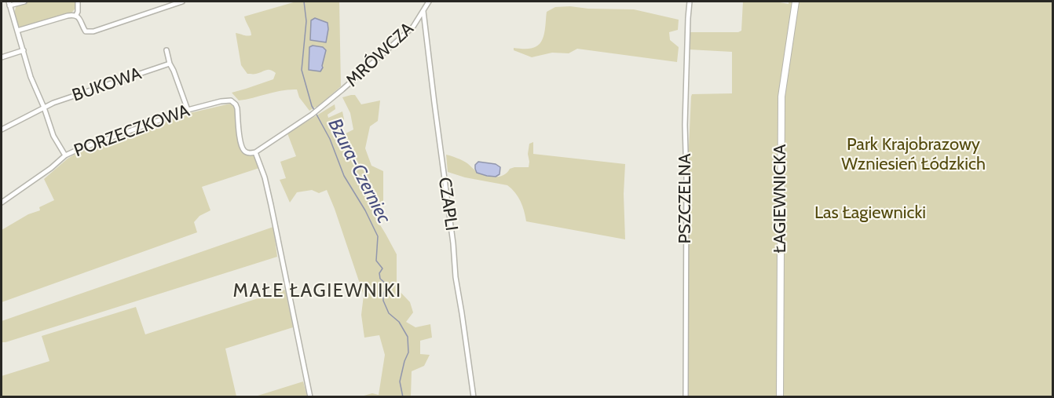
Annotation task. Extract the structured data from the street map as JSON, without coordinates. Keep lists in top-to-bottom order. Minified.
{"streets":{"street":["MRÓWCZA","BUKOWA","PORZECZKOWA","PSZCZELNA","ŁAGIEWNICKA","CZAPLI"]},"crossings":[["MRÓWCZA","PORZECZKOWA"],["MRÓWCZA","CZAPLI"]],"districts":["MAŁE ŁAGIEWNIKI"],"water":["Bzura-Czerniec"],"parks":["Park Krajobrazowy Wzniesień Łódzkich","Las Łagiewnicki"]}
